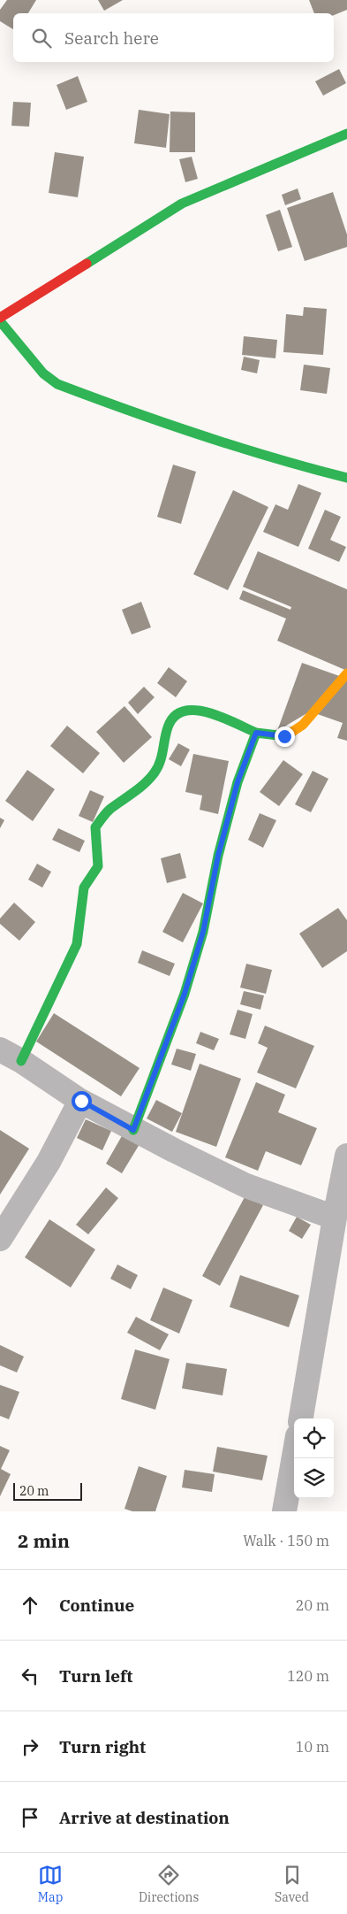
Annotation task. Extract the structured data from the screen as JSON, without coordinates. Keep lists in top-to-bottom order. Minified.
{"scale_bar":"20 m","page":{"search":"Search here","scale":"20 m","heading":["2 min","Walk · 150 m"],"list":[["Continue","20 m"],["Turn left","120 m"],["Turn right","10 m"],"Arrive at destination"],"nav":["Map","Directions","Saved"]}}
